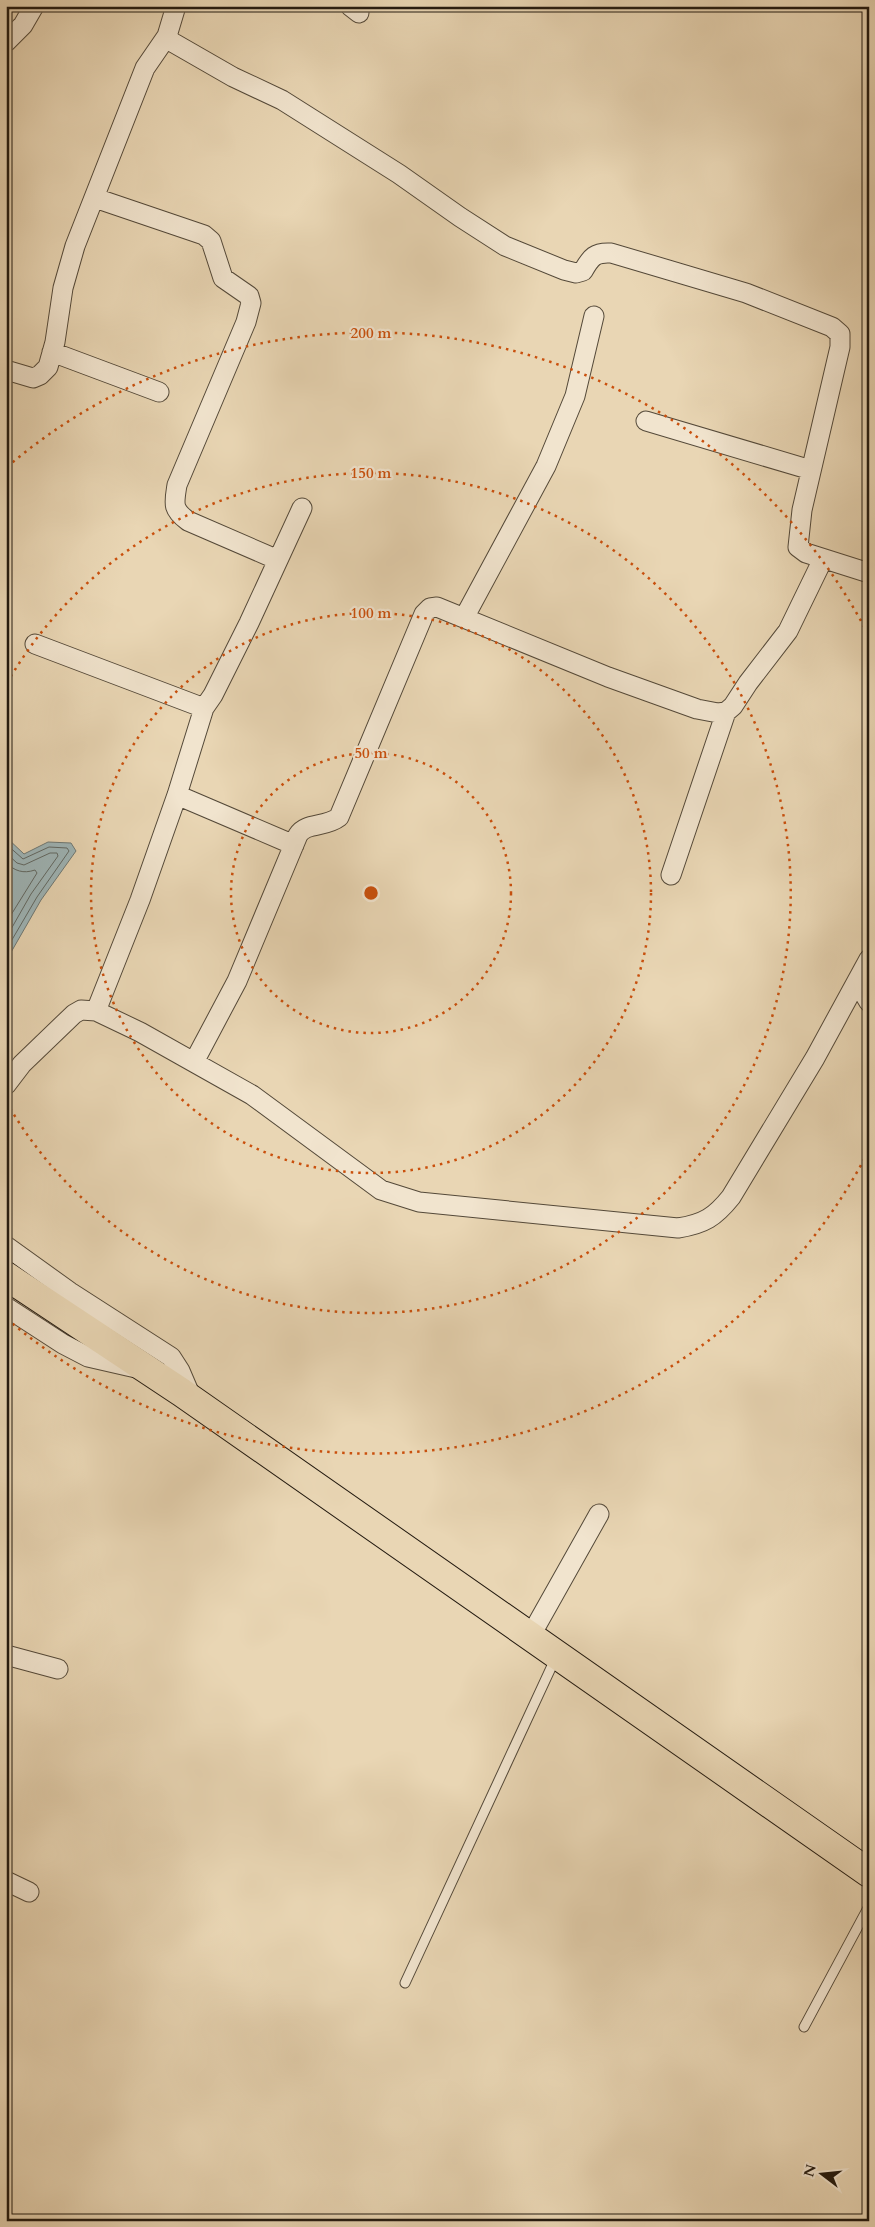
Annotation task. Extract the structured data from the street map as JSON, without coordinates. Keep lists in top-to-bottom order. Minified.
{"north":"left","rings":["200 m","150 m","100 m","50 m"]}
